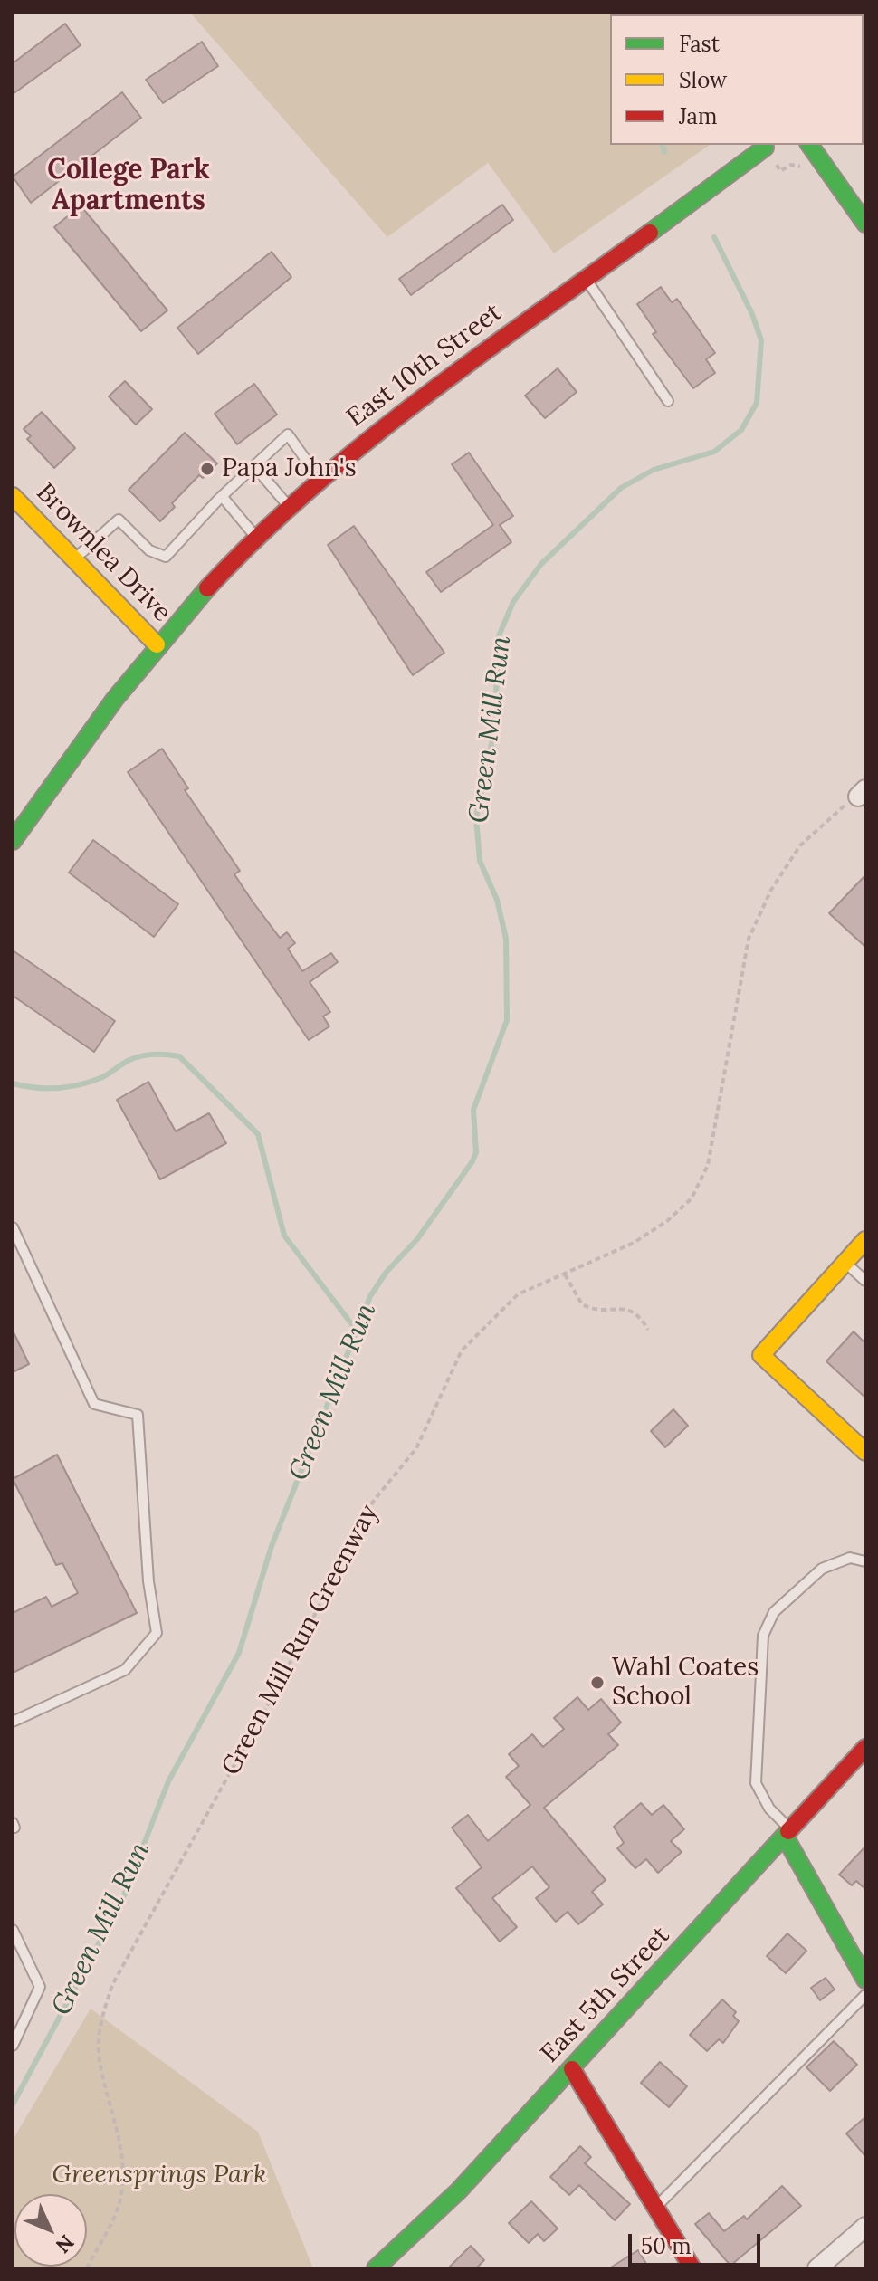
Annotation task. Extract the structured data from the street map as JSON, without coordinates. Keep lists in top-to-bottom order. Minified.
{"streets":{"main road":["East 10th Street","Brownlea Drive","East 5th Street"],"path":["Green Mill Run Greenway"]},"crossings":[["East 10th Street","Brownlea Drive"]],"districts":["College Park Apartments"],"water":["Green Mill Run"],"parks":["Greensprings Park"],"places":["Papa John's","Wahl Coates School"],"legend":["Fast","Slow","Jam"],"scale_bar":"50 m","north":"bottom right"}
